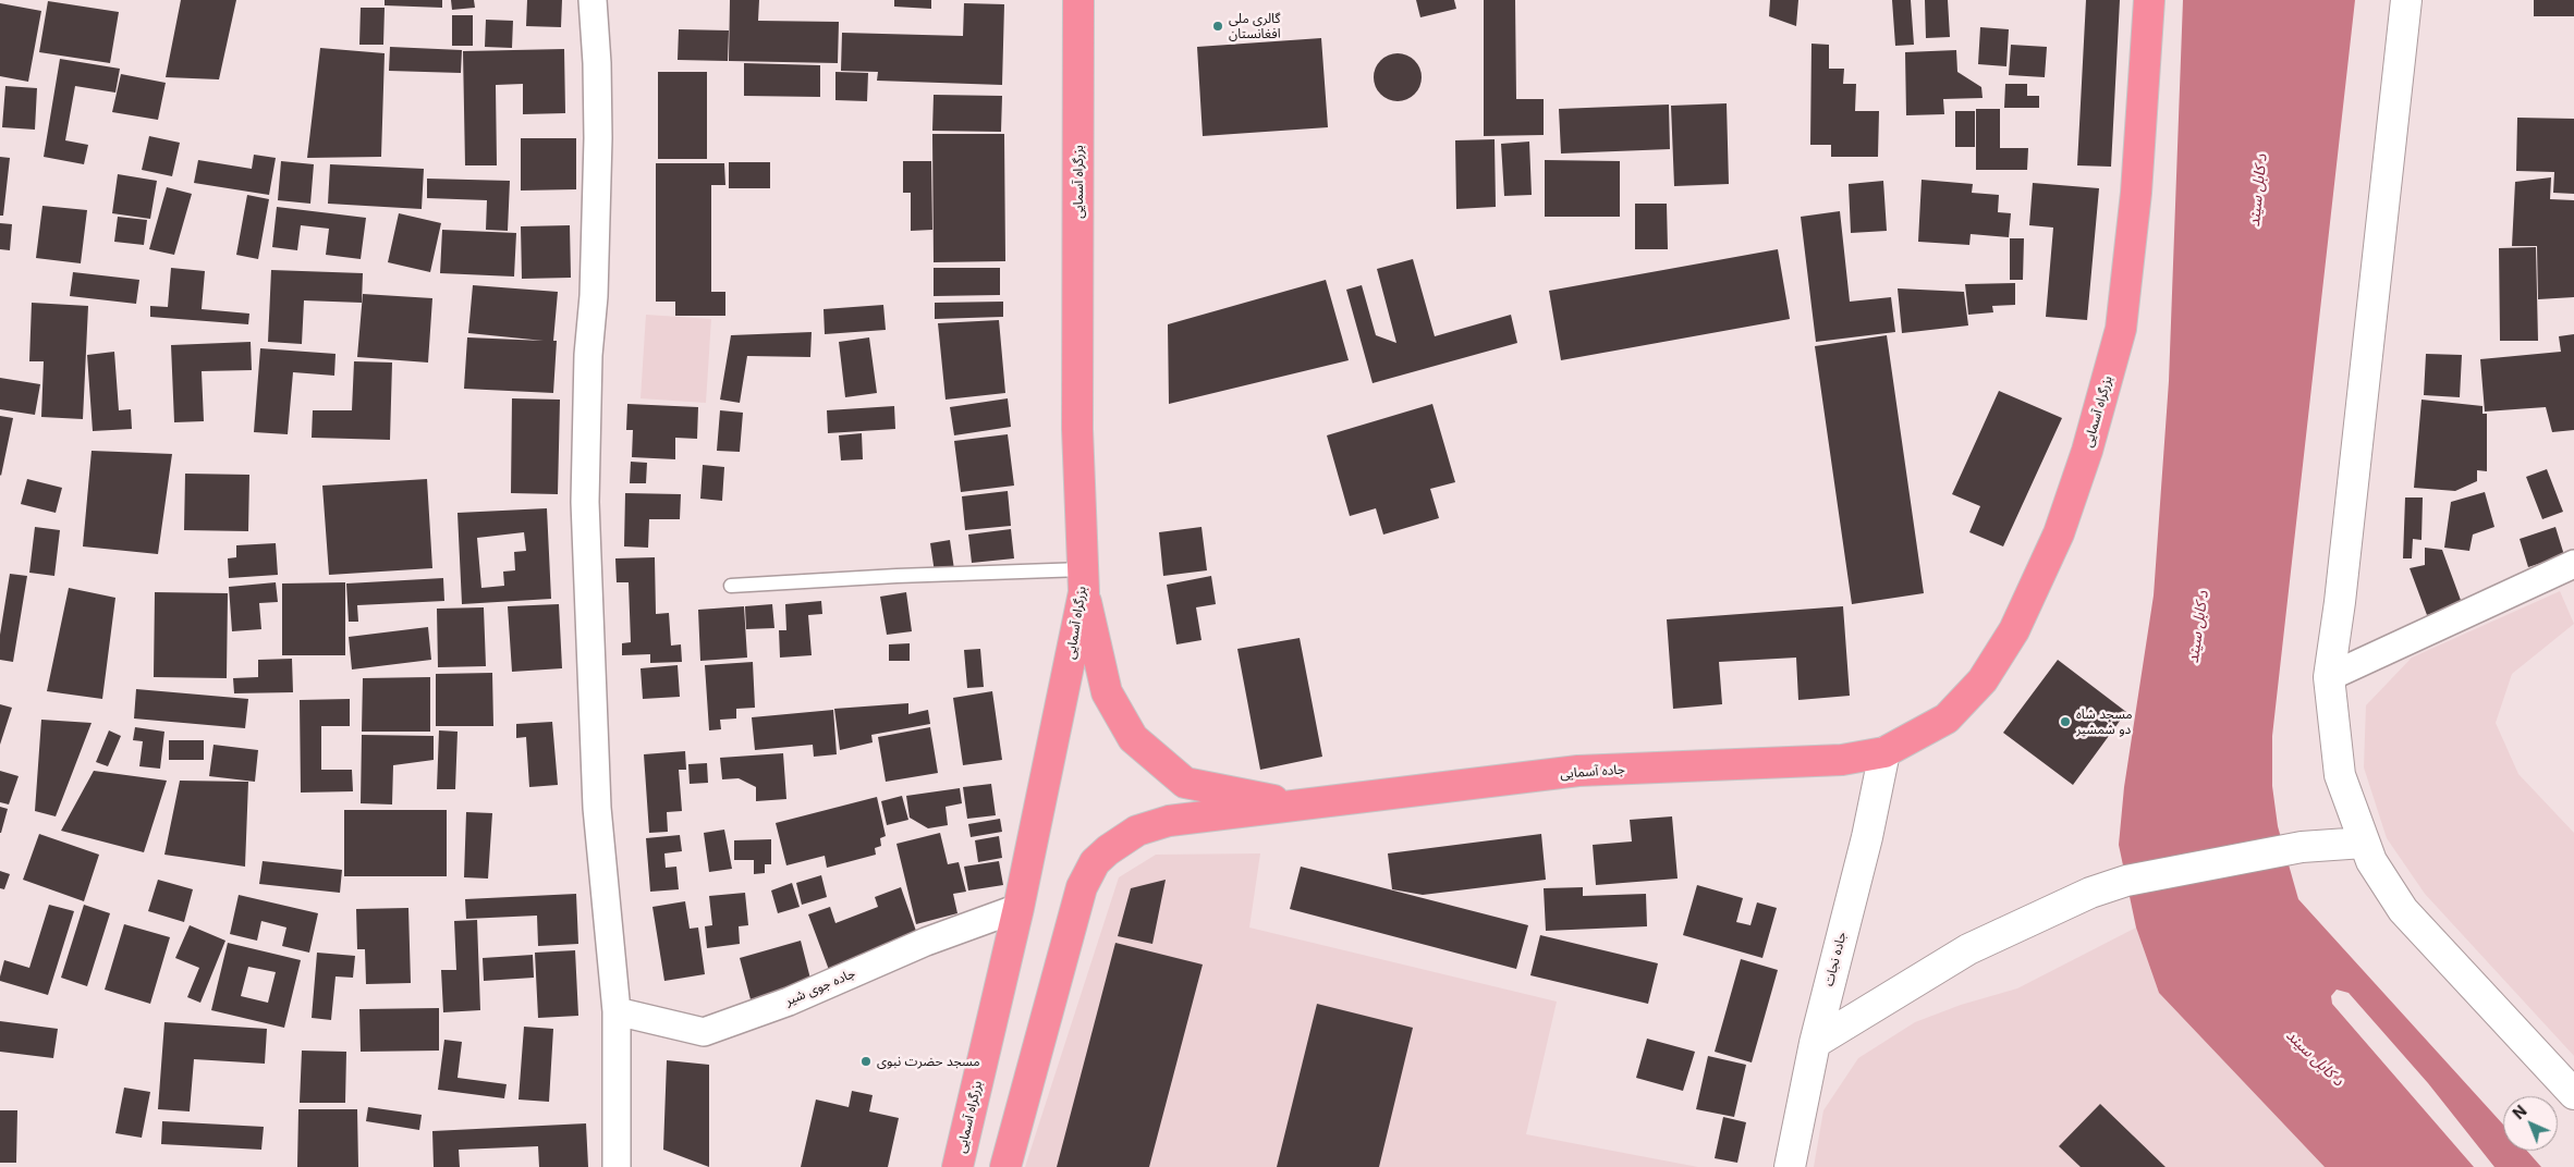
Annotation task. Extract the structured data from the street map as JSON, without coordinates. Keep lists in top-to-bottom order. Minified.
{"streets":{"highway":["بزرگراه آسمایی","جاده آسمایی"],"main road":["جاده نجات"],"street":["جاده جوی شیر"]},"crossings":[["بزرگراه آسمایی","جاده آسمایی"],["بزرگراه آسمایی","جاده نجات"],["بزرگراه آسمایی","جاده جوی شیر"],["جاده آسمایی","جاده نجات"]],"water":["د کابل سيند"],"places":["گالری ملی افغانستان","مسجد شاه دو شمشیر","مسجد حضرت نبوی"],"north":"top left"}
